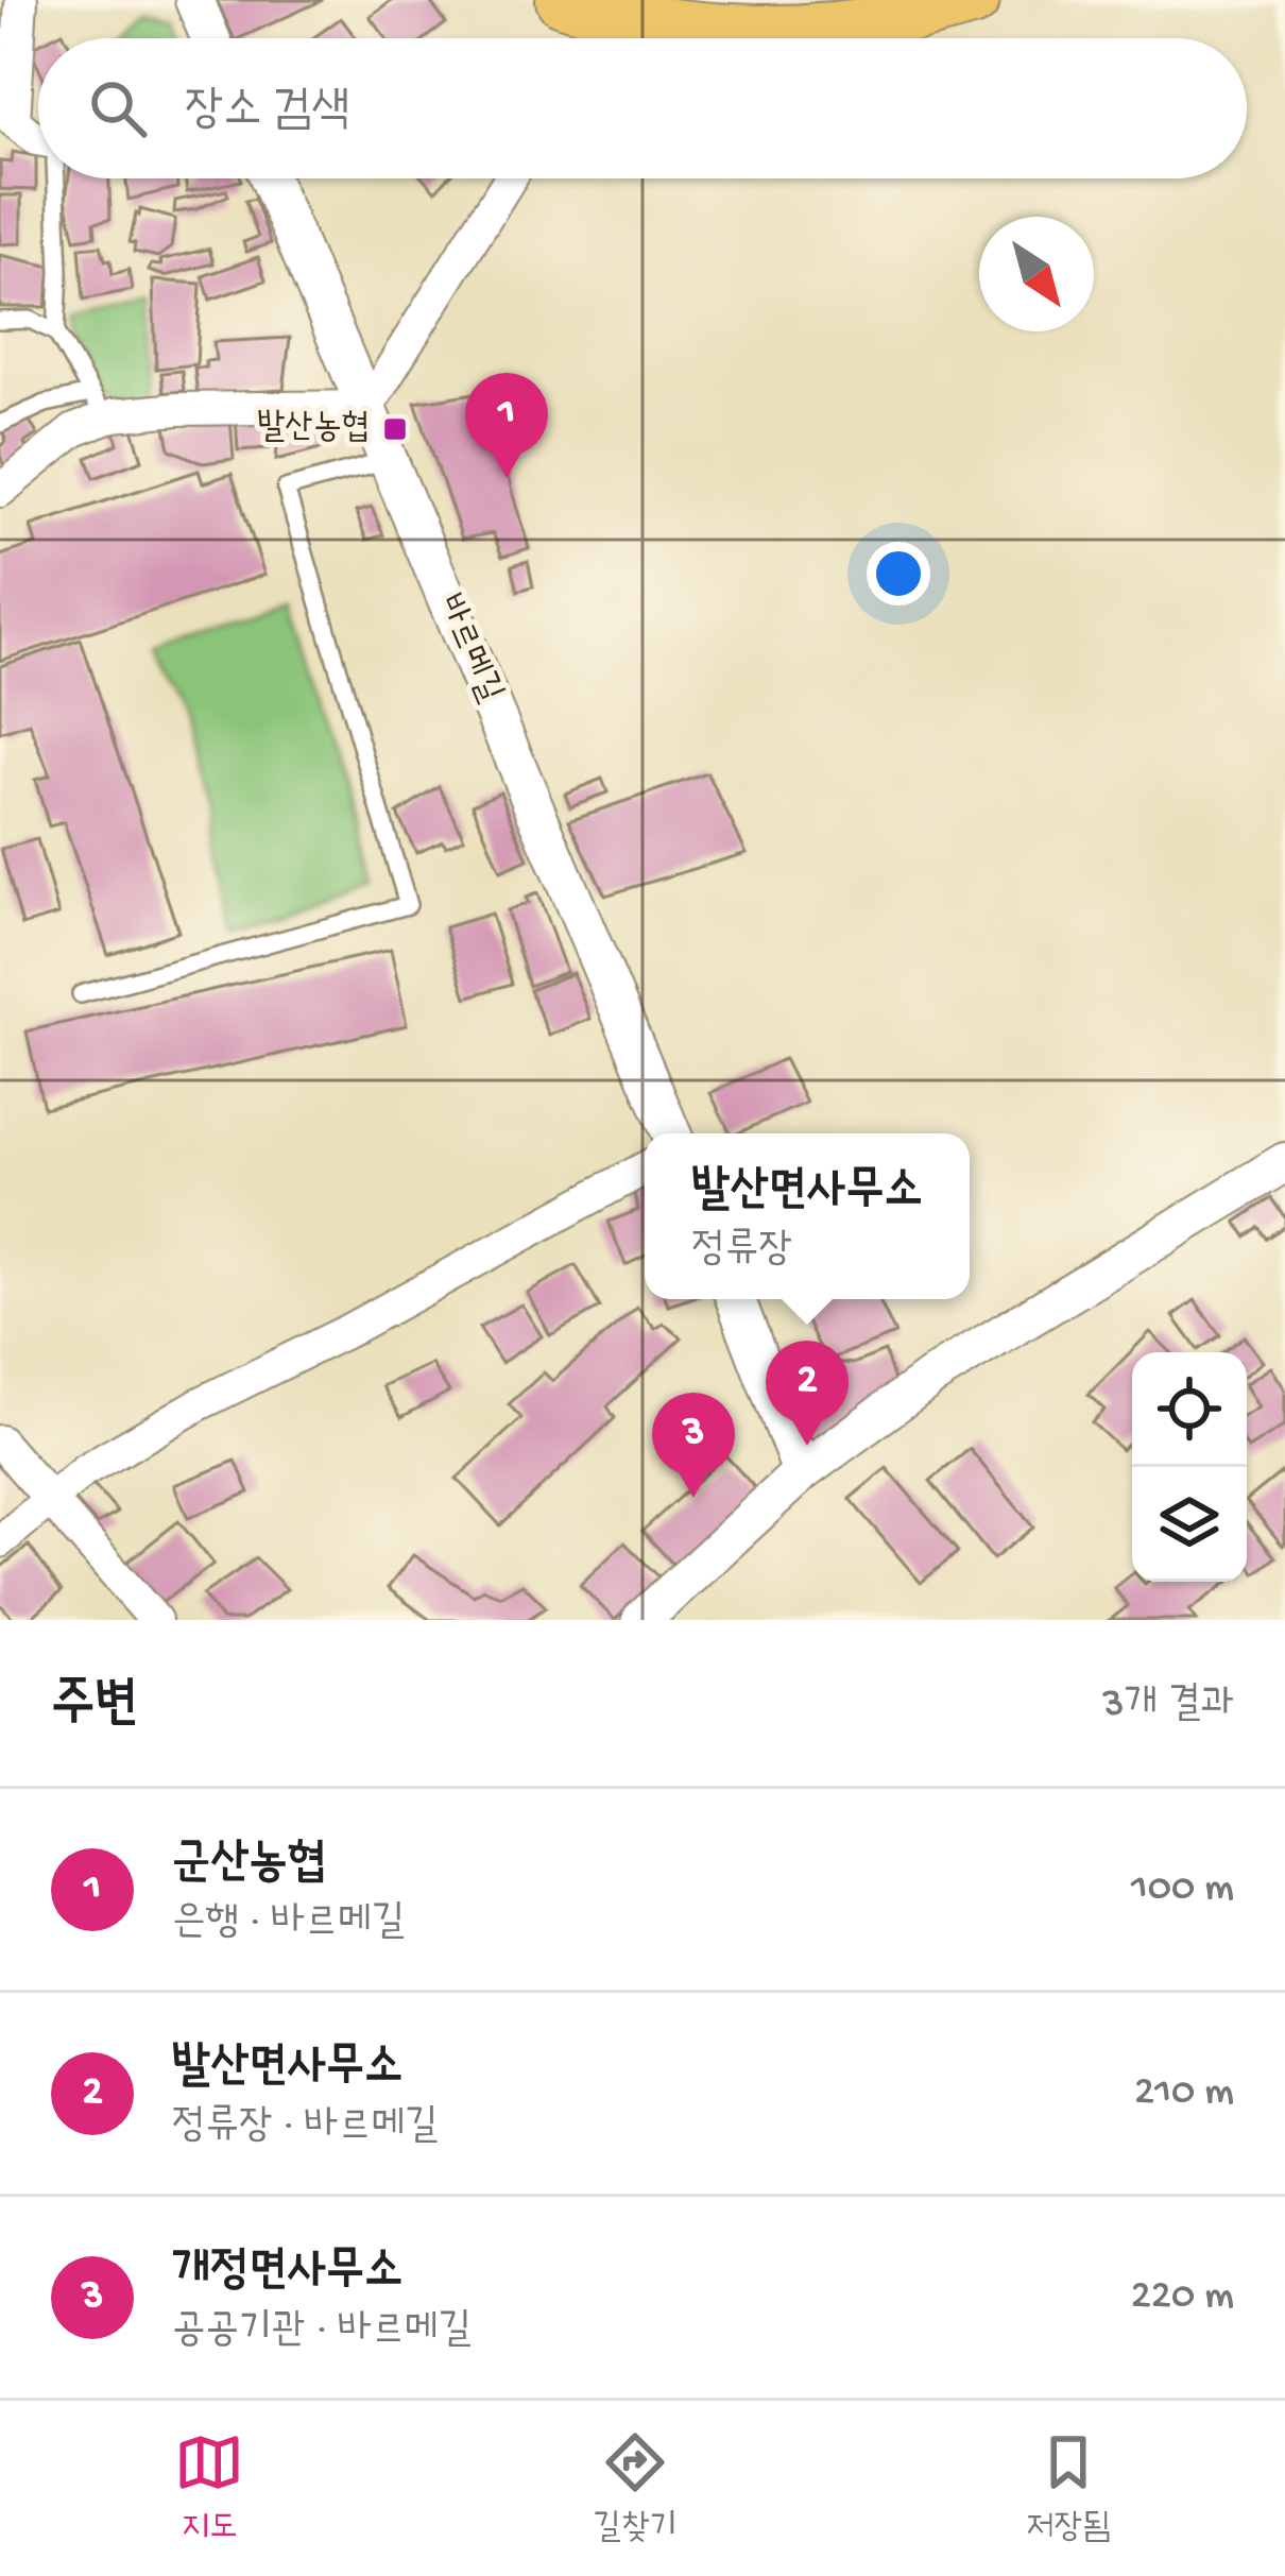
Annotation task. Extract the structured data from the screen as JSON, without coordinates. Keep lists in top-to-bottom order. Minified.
{"streets":{"street":["바르메길"]},"places":{"transit":["발산농협"]},"north":"bottom right","page":{"search":"장소 검색","pins":["1","2","3"],"popup":["발산면사무소","정류장"],"heading":["주변","3개 결과"],"list":[{"mark":"1","name":"군산농협","note":"은행 · 바르메길","value":"100 m"},{"mark":"2","name":"발산면사무소","note":"정류장 · 바르메길","value":"210 m"},{"mark":"3","name":"개정면사무소","note":"공공기관 · 바르메길","value":"220 m"}],"nav":["지도","길찾기","저장됨"]}}
